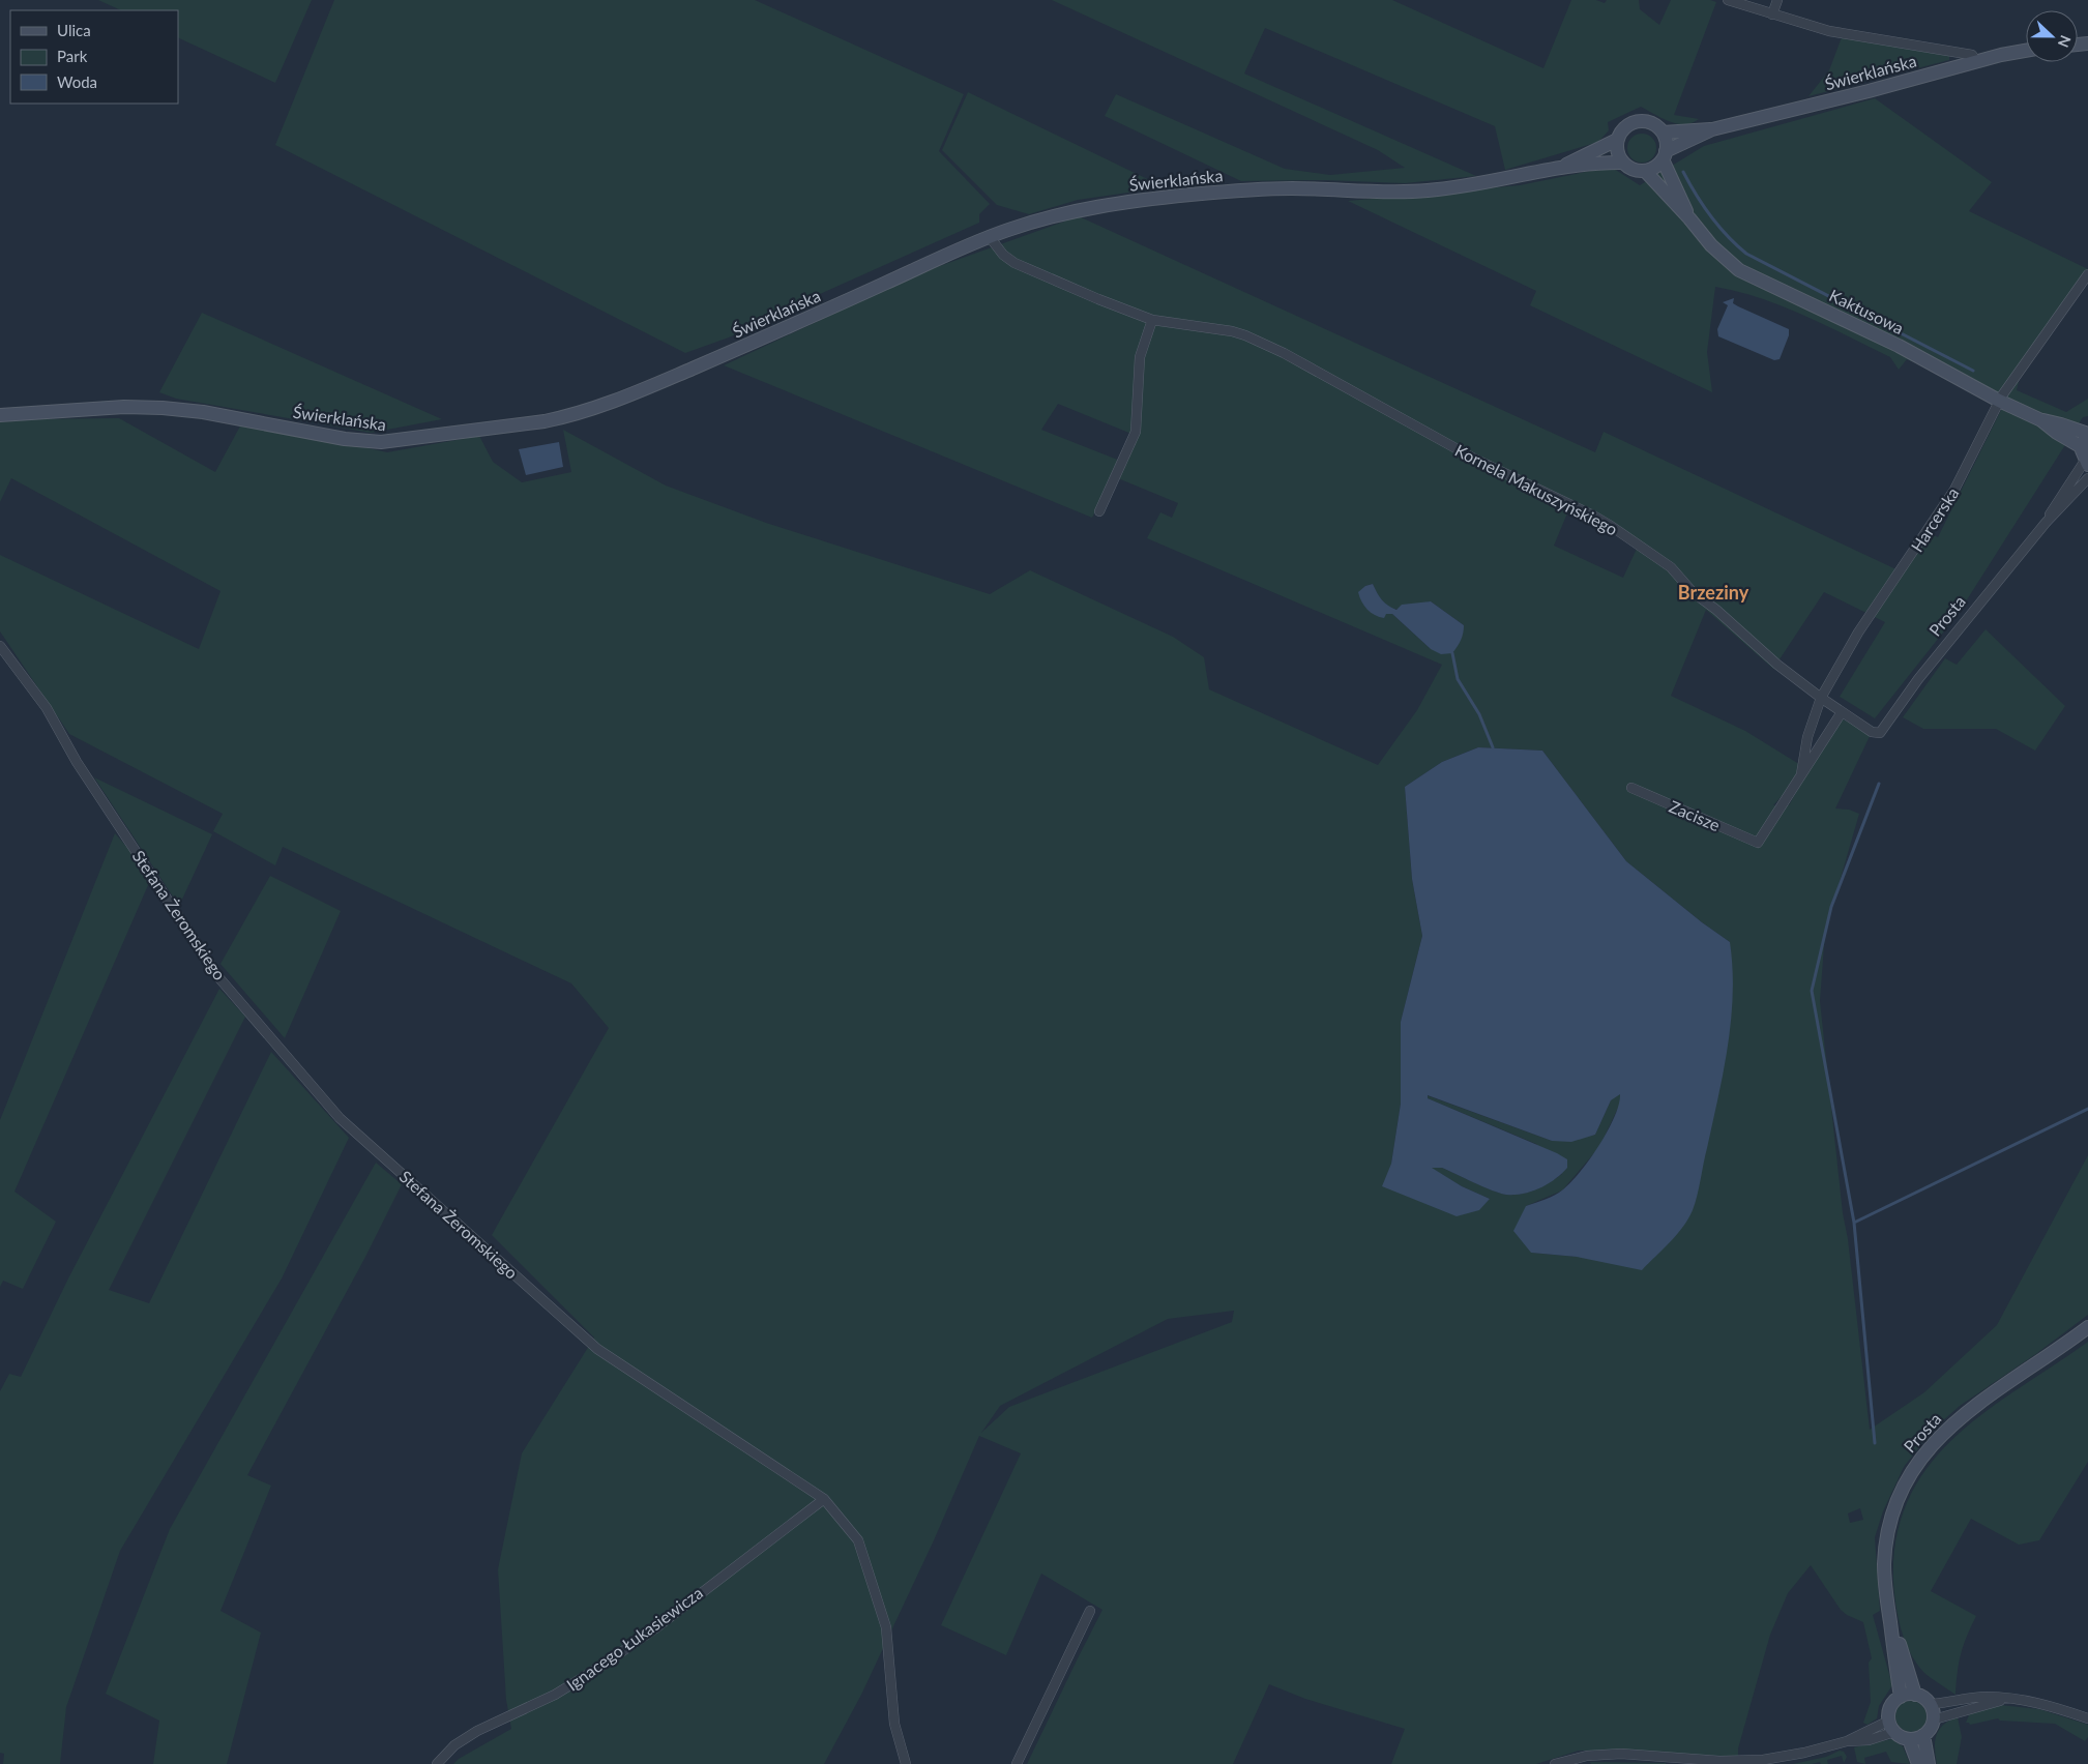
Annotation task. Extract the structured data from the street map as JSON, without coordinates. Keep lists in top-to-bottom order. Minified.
{"streets":{"street":["Świerklańska","Kaktusowa","Kornela Makuszyńskiego","Harcerska","Prosta","Zacisze","Stefana Żeromskiego","Ignacego Łukasiewicza"]},"crossings":[["Świerklańska","Kaktusowa"],["Świerklańska","Kornela Makuszyńskiego"],["Kaktusowa","Harcerska"],["Kornela Makuszyńskiego","Harcerska"],["Kornela Makuszyńskiego","Prosta"],["Harcerska","Zacisze"],["Stefana Żeromskiego","Ignacego Łukasiewicza"]],"districts":["Brzeziny"],"legend":["Ulica","Park","Woda"],"north":"right"}
